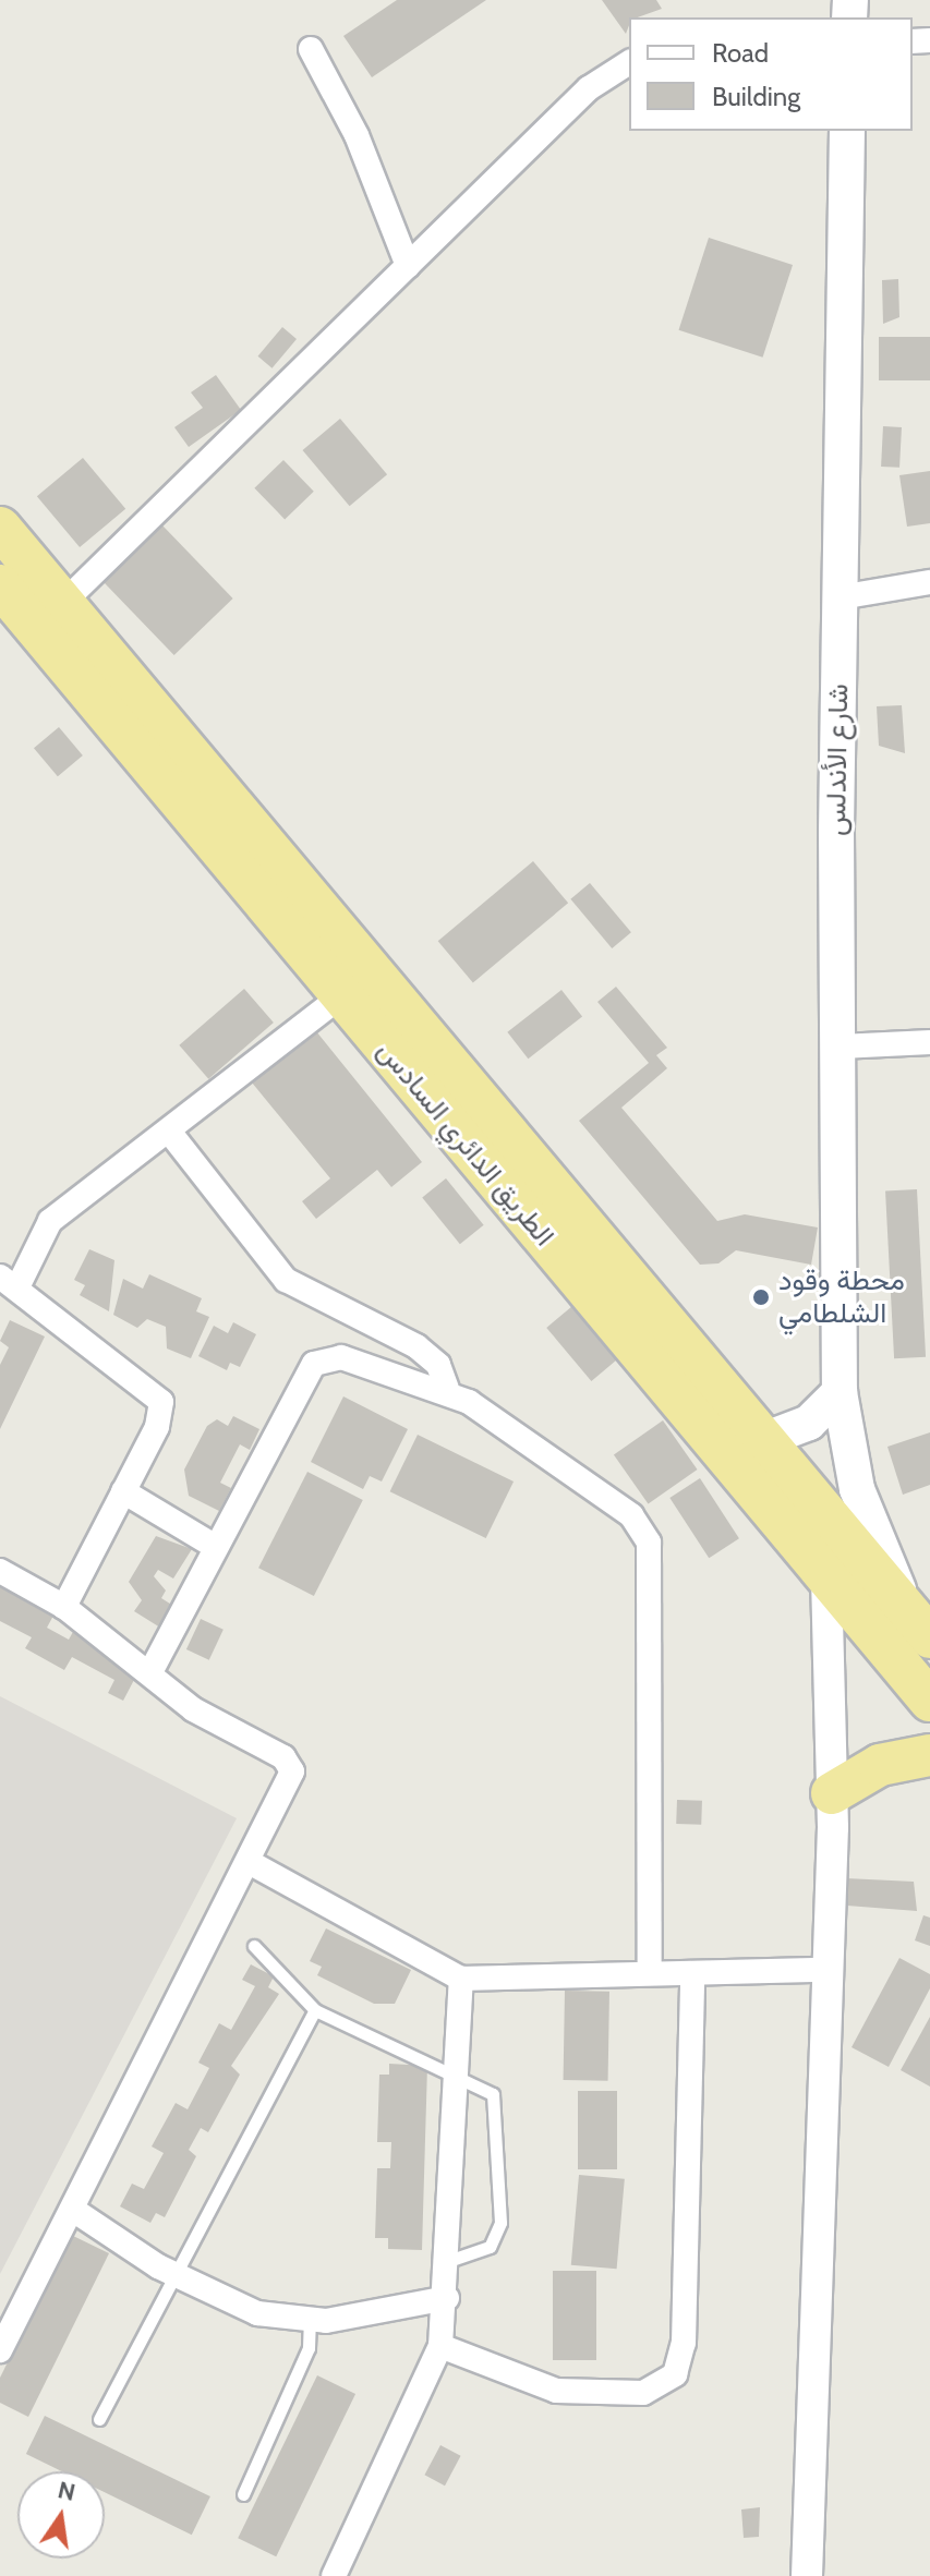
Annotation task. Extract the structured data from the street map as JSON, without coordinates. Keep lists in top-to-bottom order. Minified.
{"streets":{"highway":["الطريق الدائري السادس"],"main road":["شارع الأندلس"]},"crossings":[["شارع الأندلس","الطريق الدائري السادس"]],"places":["محطة وقود الشلطامي"],"legend":["Road","Building"],"north":"top"}
